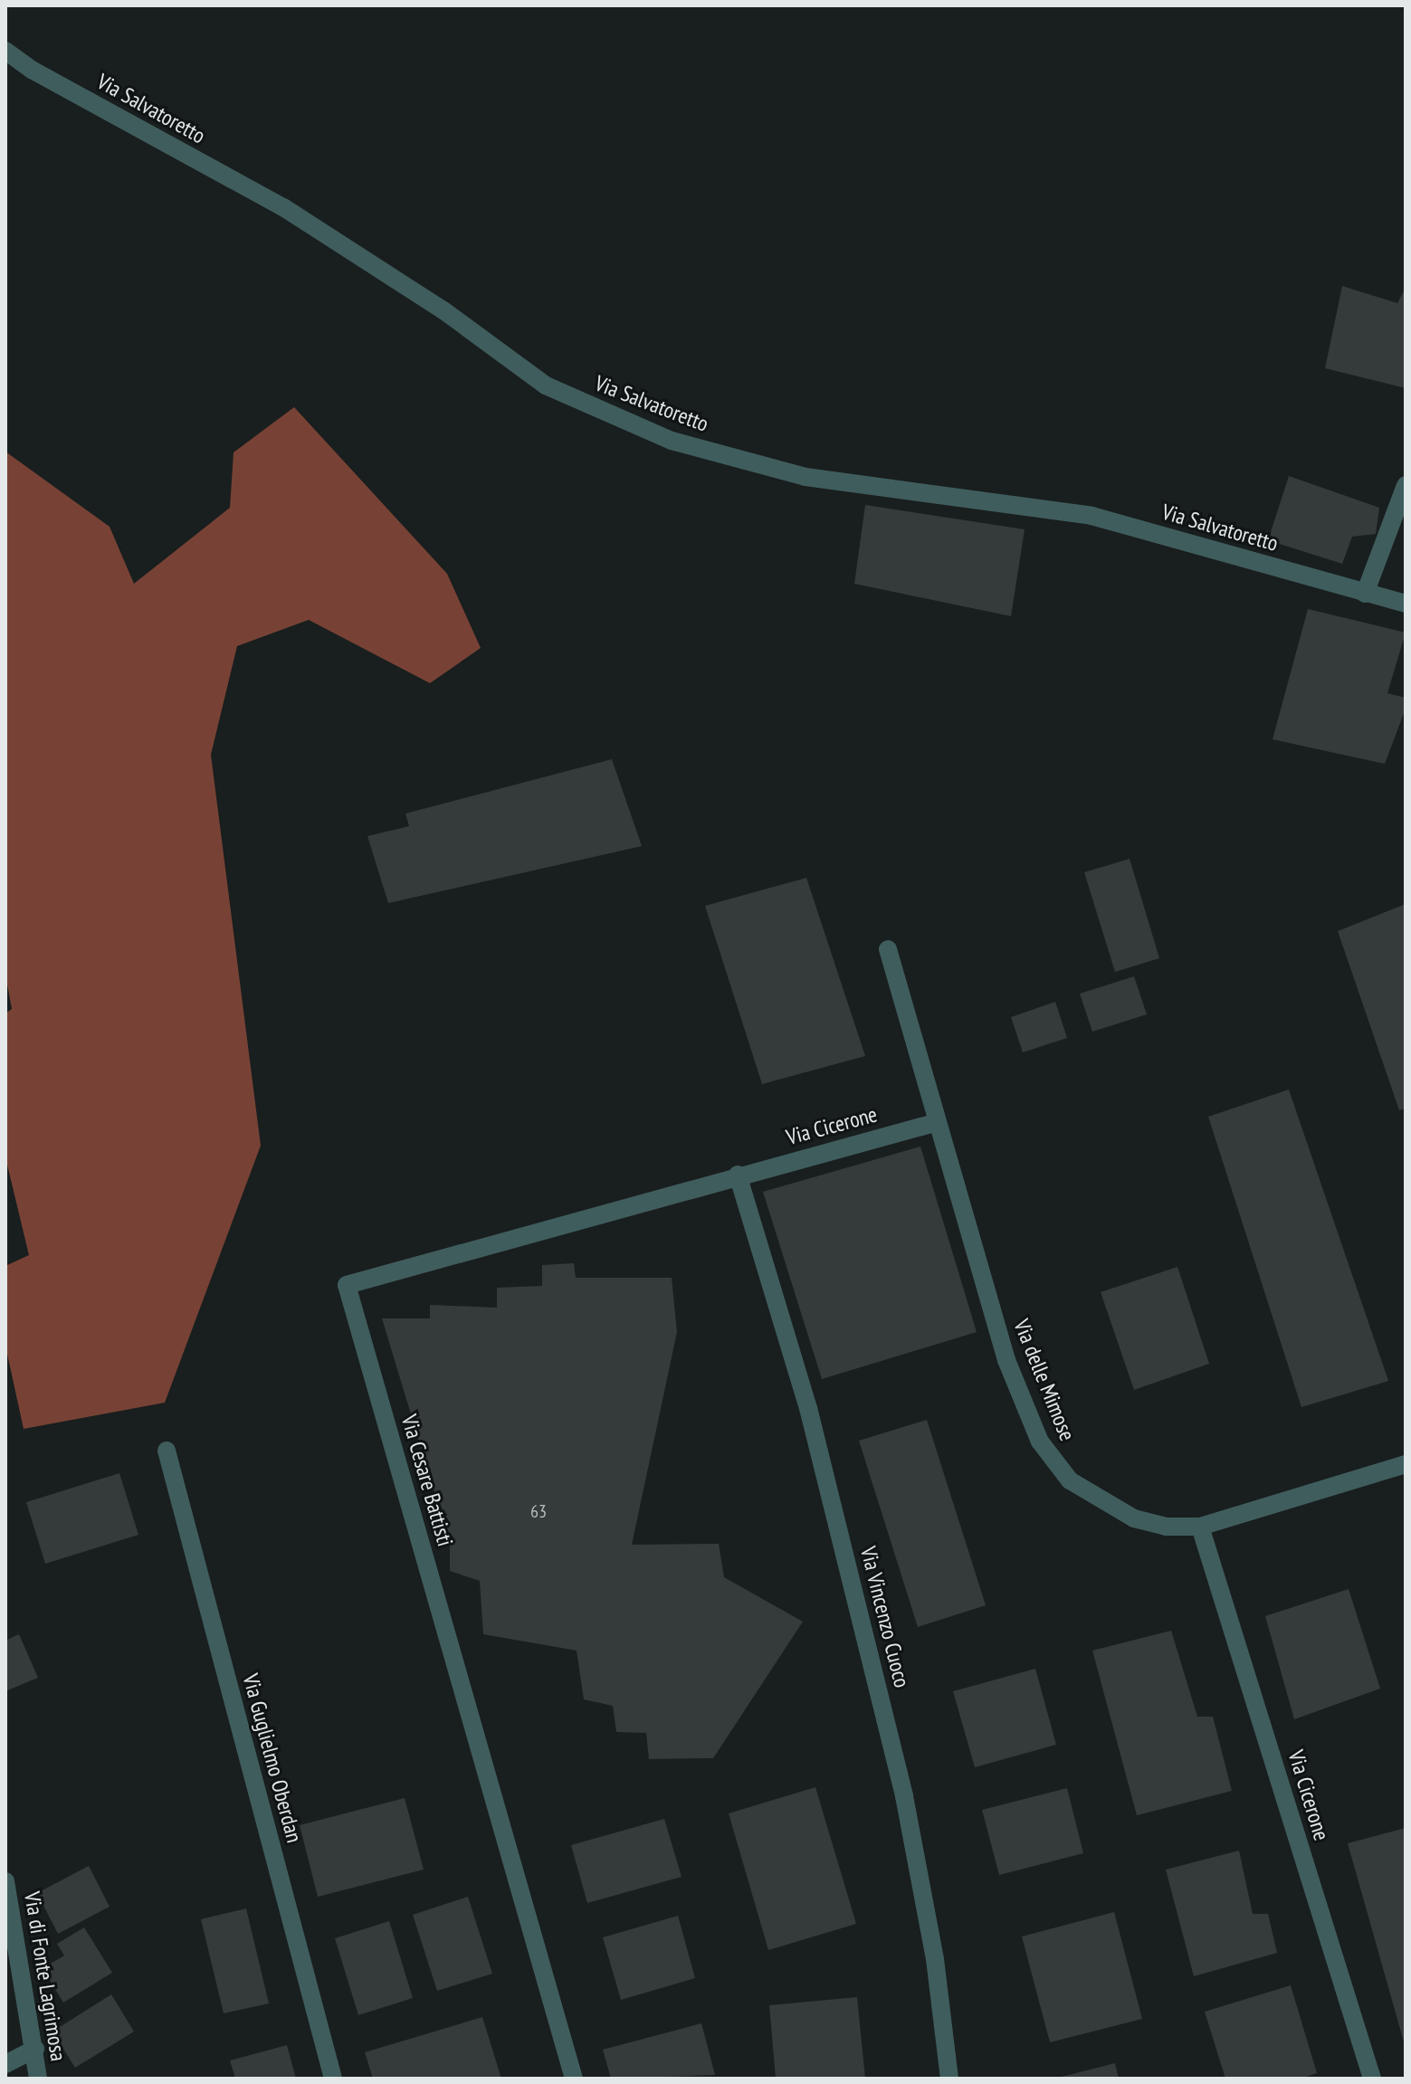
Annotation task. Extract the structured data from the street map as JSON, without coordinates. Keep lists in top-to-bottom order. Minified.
{"streets":{"street":["Via Salvatoretto","Via Cicerone","Via delle Mimose","Via Cesare Battisti","Via Vincenzo Cuoco","Via Guglielmo Oberdan","Via di Fonte Lagrimosa"]},"crossings":[["Via Cicerone","Via delle Mimose"],["Via Cicerone","Via Cesare Battisti"],["Via Cicerone","Via Vincenzo Cuoco"],["Via Cesare Battisti","Via Vincenzo Cuoco"]],"house_numbers":["63"]}
